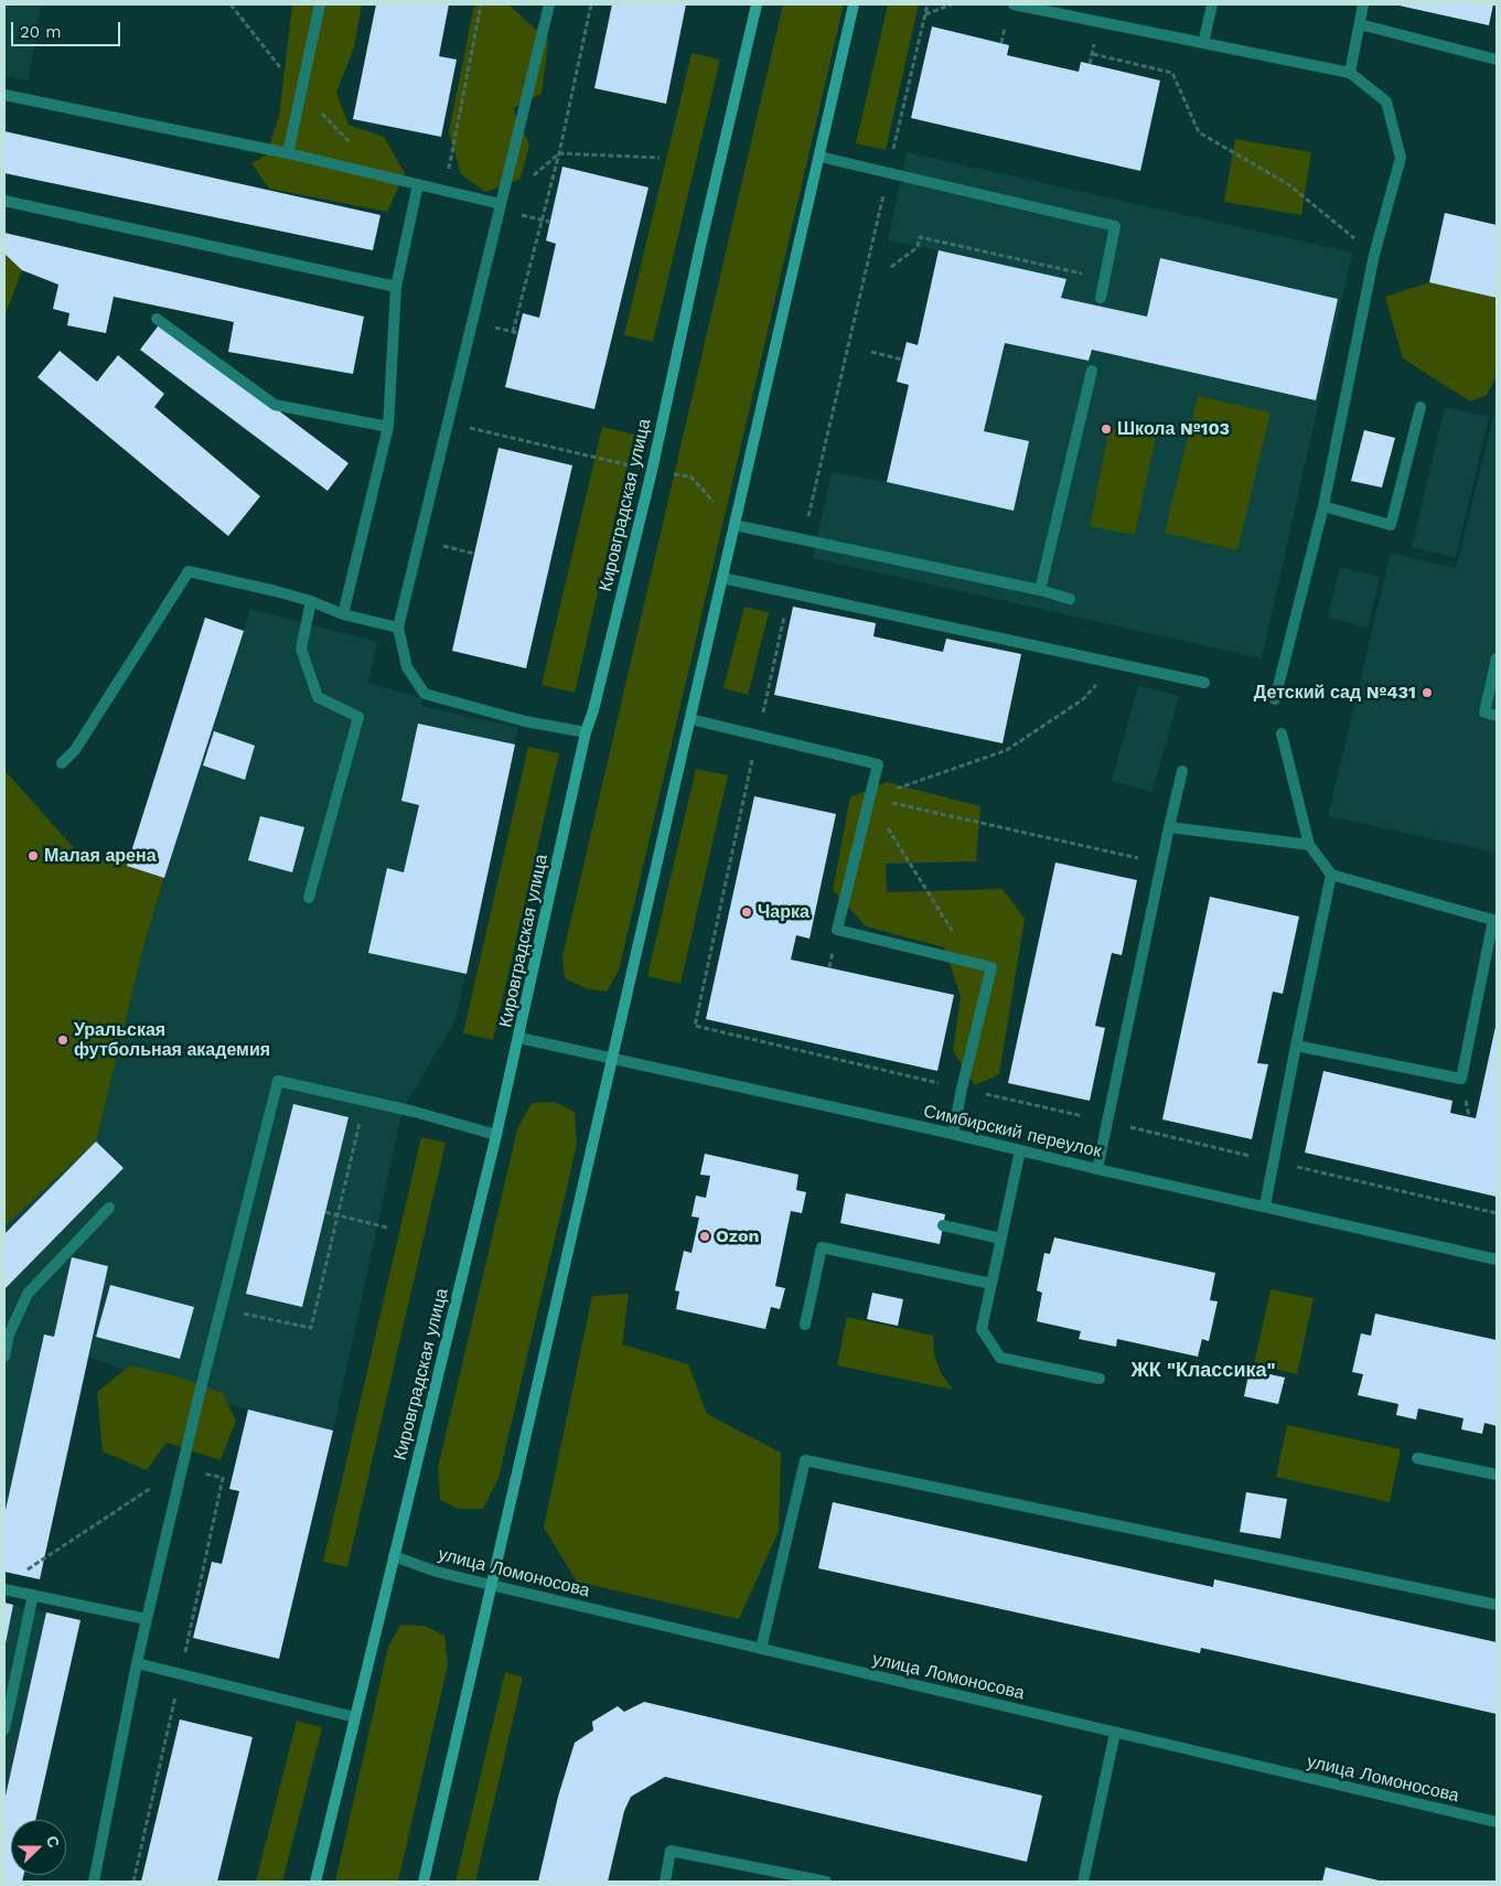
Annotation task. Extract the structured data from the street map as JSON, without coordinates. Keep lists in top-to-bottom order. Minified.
{"streets":{"main road":["Кировградская улица"],"street":["Симбирский переулок","улица Ломоносова"]},"crossings":[["Кировградская улица","Симбирский переулок"],["Кировградская улица","улица Ломоносова"]],"districts":["ЖК \"Классика\""],"places":["Школа №103","Детский сад №431","Малая арена","Чарка","Уральская футбольная академия","Ozon"],"scale_bar":"20 m","north":"right"}
